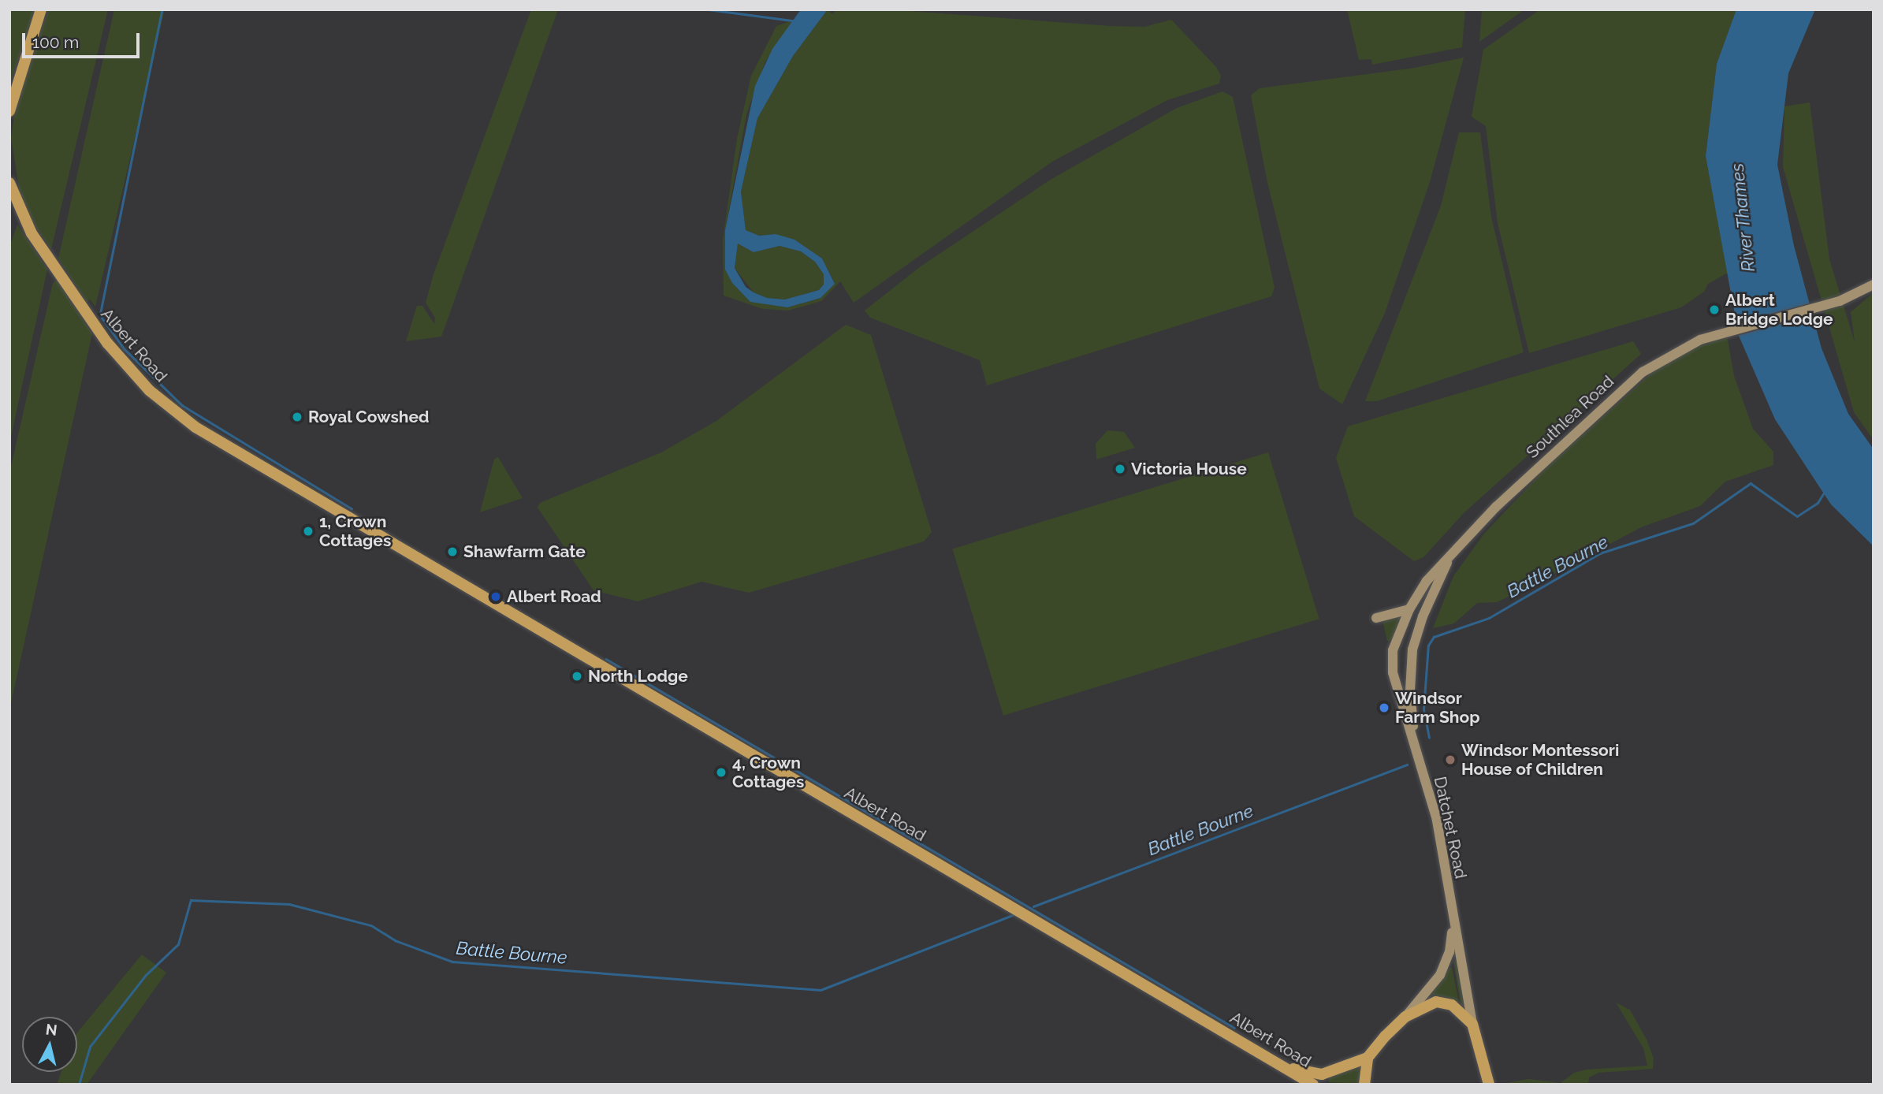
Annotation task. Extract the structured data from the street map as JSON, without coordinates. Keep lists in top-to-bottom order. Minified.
{"streets":{"main road":["Albert Road","Southlea Road","Datchet Road"]},"crossings":[["Southlea Road","Datchet Road"]],"water":["River Thames","Battle Bourne"],"places":["Albert Bridge Lodge","Royal Cowshed","Victoria House","1, Crown Cottages","Shawfarm Gate","Albert Road","North Lodge","Windsor Farm Shop","Windsor Montessori House of Children","4, Crown Cottages"],"scale_bar":"100 m","north":"top"}
